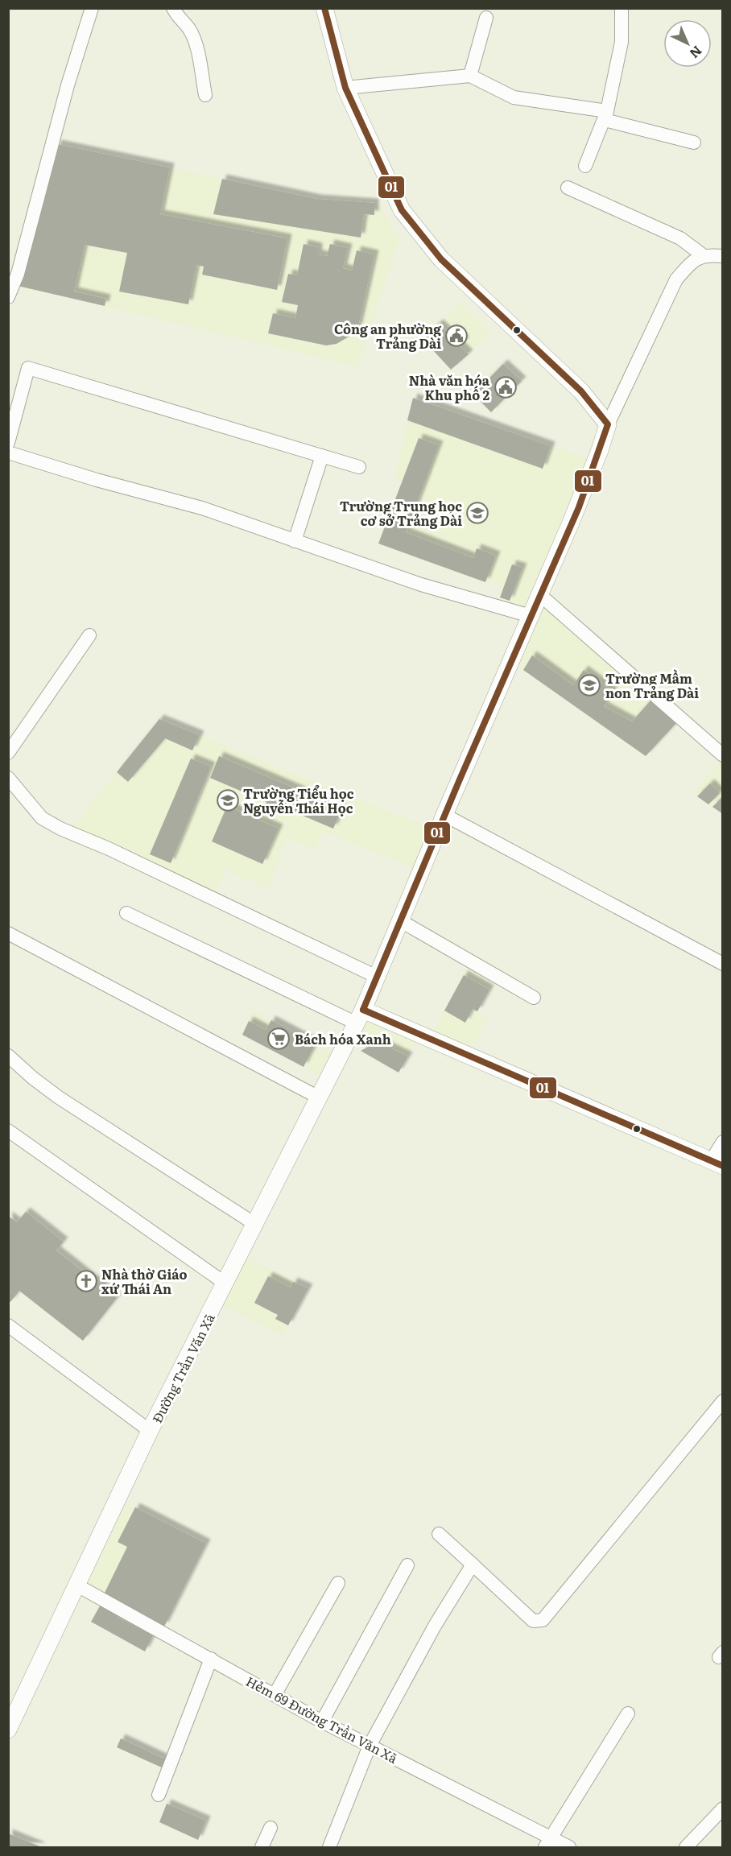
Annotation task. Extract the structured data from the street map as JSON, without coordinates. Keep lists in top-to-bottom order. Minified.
{"streets":{"street":["Đường Trần Văn Xã","Hẻm 69 Đường Trần Văn Xã"]},"crossings":[["Đường Trần Văn Xã","Hẻm 69 Đường Trần Văn Xã"]],"places":{"public building":["Công an phường Trảng Dài","Nhà văn hóa Khu phố 2"],"school or university":["Trường Trung học cơ sở Trảng Dài","Trường Mầm non Trảng Dài","Trường Tiểu học Nguyễn Thái Học"],"supermarket":["Bách hóa Xanh"],"church":["Nhà thờ Giáo xứ Thái An"]},"lines":["transit line 01"],"north":"bottom right"}
